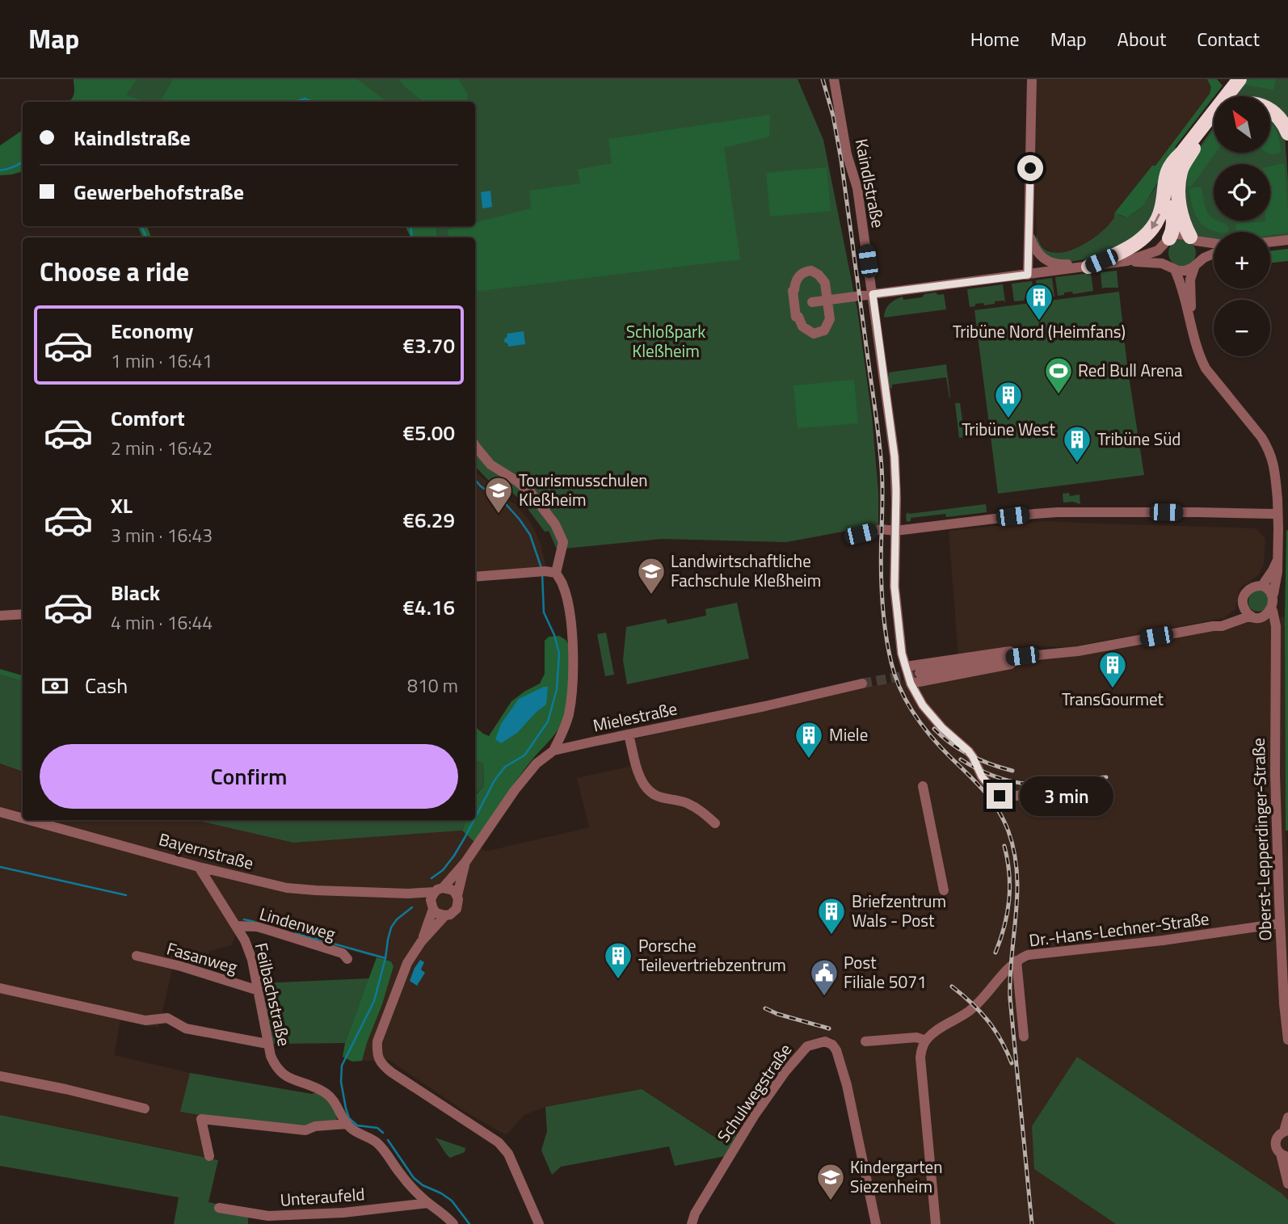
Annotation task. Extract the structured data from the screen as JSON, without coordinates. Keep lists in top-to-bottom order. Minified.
{"streets":{"street":["Kaindlstraße","Mielestraße","Oberst-Lepperdinger-Straße","Bayernstraße","Lindenweg","Dr.-Hans-Lechner-Straße","Fasanweg","Feilbachstraße","Schulwegstraße","Unteraufeld"]},"crossings":[["Mielestraße","Bayernstraße"],["Oberst-Lepperdinger-Straße","Dr.-Hans-Lechner-Straße"],["Bayernstraße","Feilbachstraße"],["Lindenweg","Feilbachstraße"],["Fasanweg","Feilbachstraße"],["Feilbachstraße","Unteraufeld"]],"parks":["Schloßpark Kleßheim"],"places":{"building":["Tribüne Nord (Heimfans)","Tribüne West","Tribüne Süd","TransGourmet","Miele","Briefzentrum Wals - Post","Porsche Teilevertriebzentrum"],"sports":["Red Bull Arena"],"school or university":["Tourismusschulen Kleßheim","Landwirtschaftliche Fachschule Kleßheim","Kindergarten Siezenheim"],"public building":["Post Filiale 5071"]},"north":"top left","page":{"header":"Map","nav":["Home","Map","About","Contact"],"map_buttons":["+","−"],"banner":["Kaindlstraße","Gewerbehofstraße"],"heading":"Choose a ride","list":[{"name":"Economy","note":"1 min · 16:41","value":"€3.70"},{"name":"Comfort","note":"2 min · 16:42","value":"€5.00"},{"name":"XL","note":"3 min · 16:43","value":"€6.29"},{"name":"Black","note":"4 min · 16:44","value":"€4.16"}],"pay":["Cash","810 m"],"buttons":"Confirm","bubble":"3 min"}}
